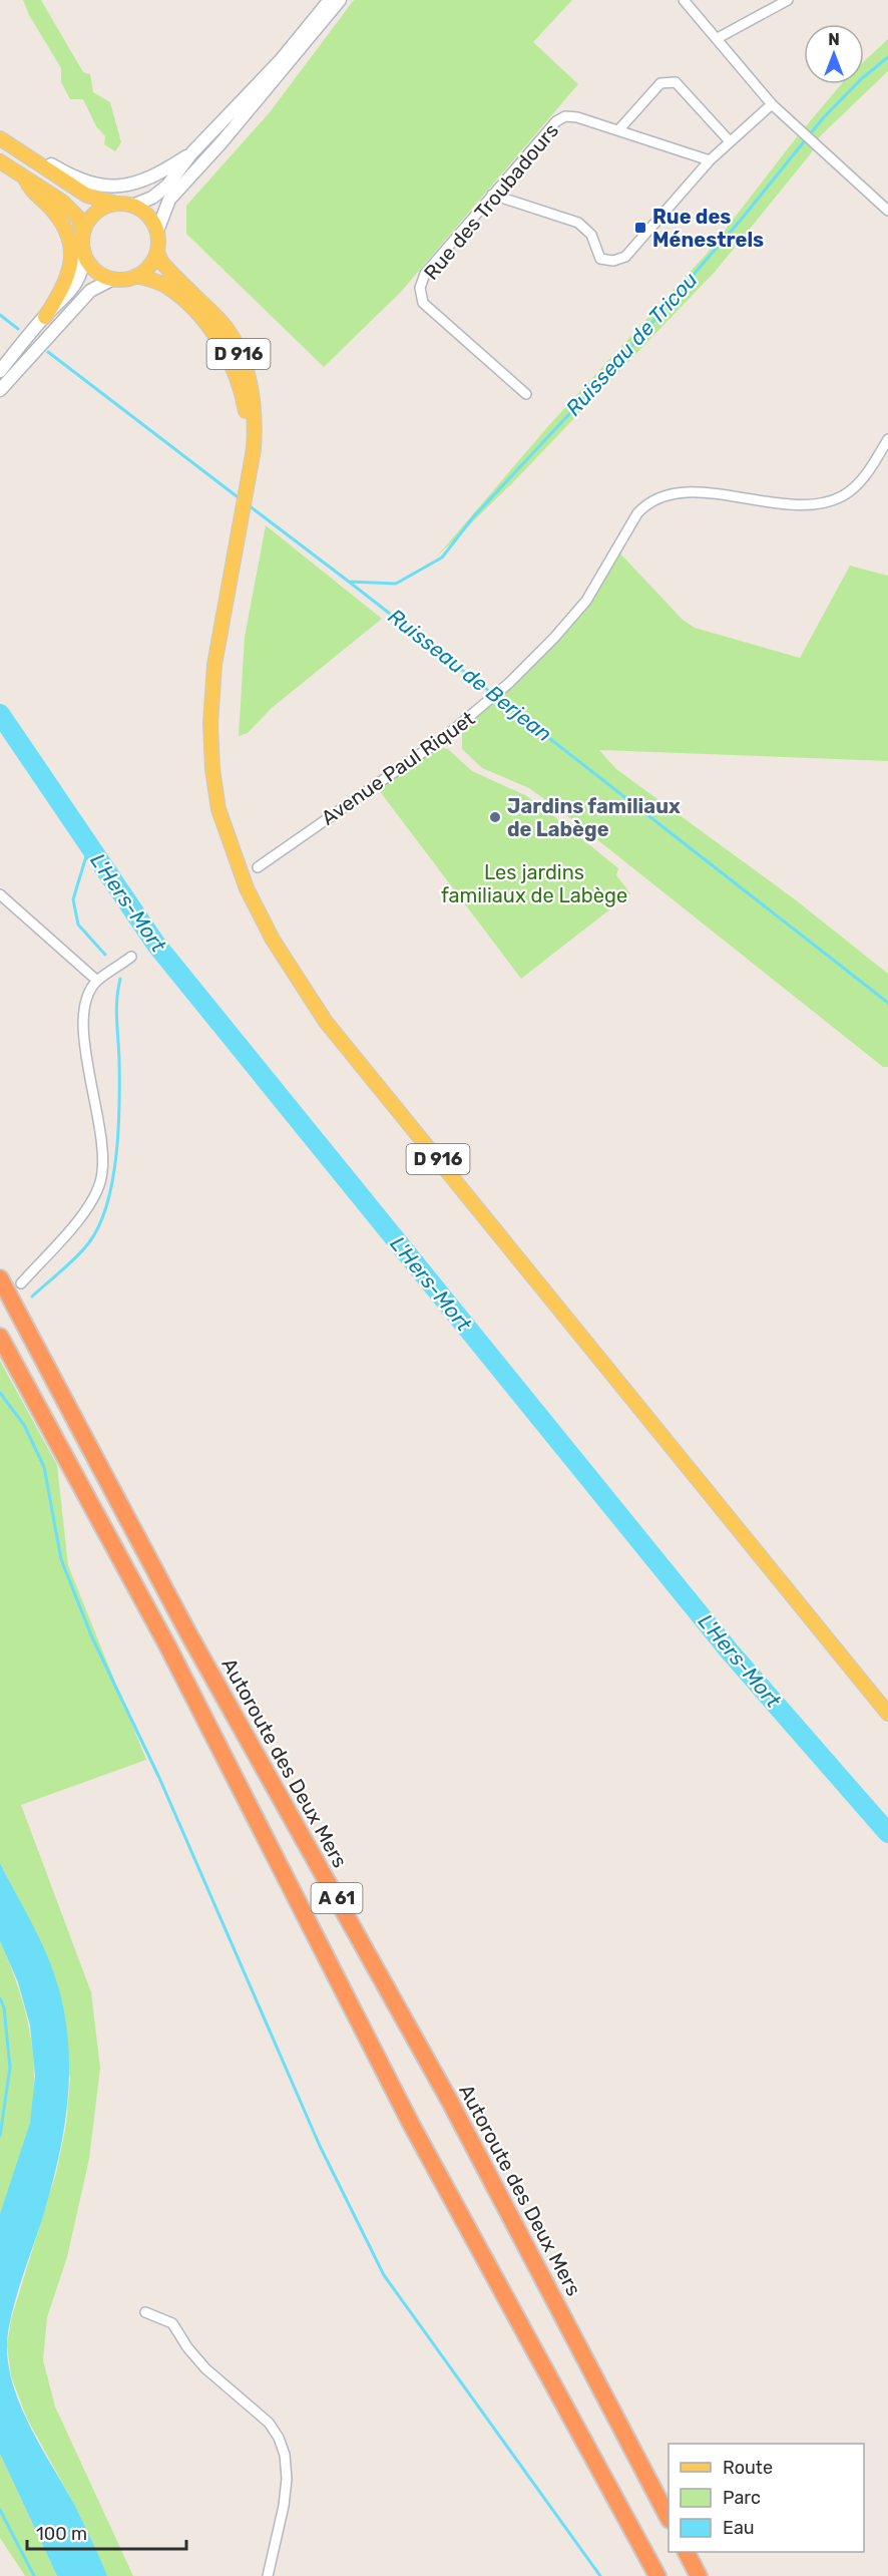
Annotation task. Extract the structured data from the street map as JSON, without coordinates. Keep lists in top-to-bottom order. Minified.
{"streets":{"highway":["Autoroute des Deux Mers","A 61"],"main road":["D 916"],"street":["Rue des Troubadours","Avenue Paul Riquet"]},"water":["Ruisseau de Tricou","Ruisseau de Berjean","L'Hers-Mort"],"parks":["Les jardins familiaux de Labège"],"places":{"transit":["Rue des Ménestrels"],"other":["Jardins familiaux de Labège"]},"legend":["Route","Parc","Eau"],"scale_bar":"100 m","north":"top"}
